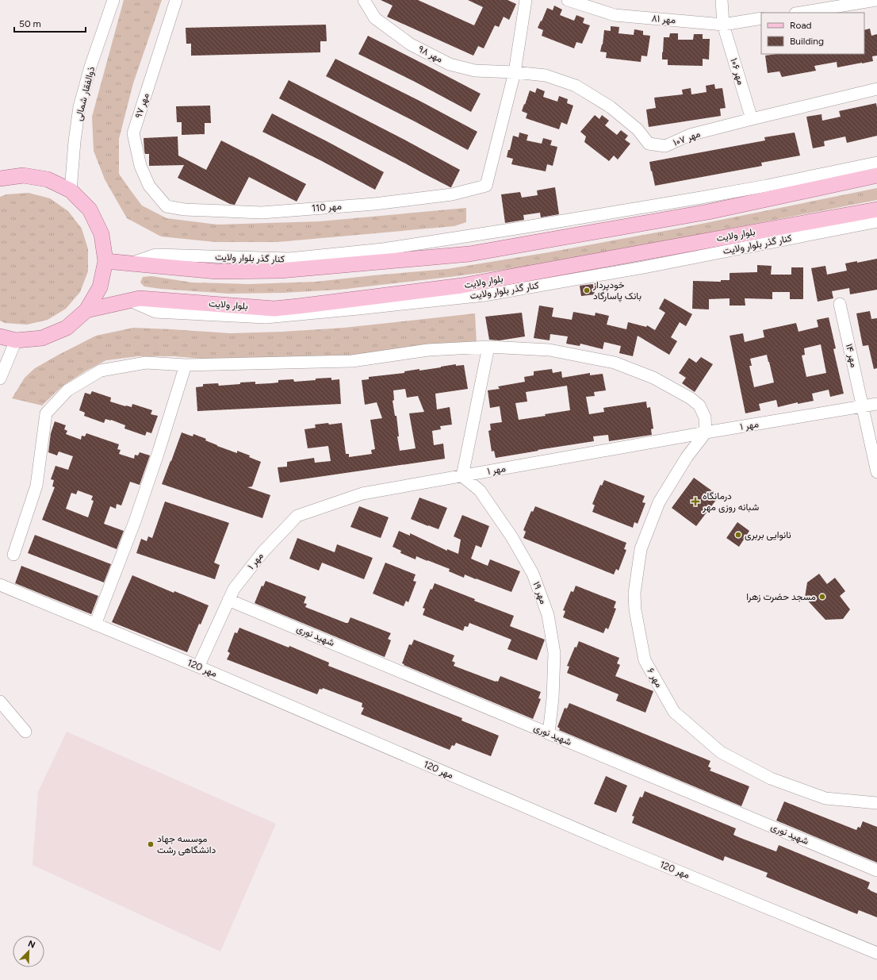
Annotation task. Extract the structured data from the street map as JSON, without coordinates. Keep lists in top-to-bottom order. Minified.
{"streets":{"main road":["بلوار ولایت"],"street":["مهر ۸۱","مهر ۹۸","مهر ۱۰۶","ذوالفقار شمالی","مهر ۹۷","مهر ۱۰۷","مهر 110","کنار گذر بلوار ولایت","مهر ۱۴","مهر ۱","مهر ۱۹","شهید نوری","مهر 120","مهر ۶"]},"crossings":[["مهر ۸۱","مهر ۱۰۶"],["مهر ۹۸","مهر ۱۰۷"],["مهر ۹۸","مهر 110"],["مهر ۱۰۶","مهر ۱۰۷"],["مهر ۹۷","مهر 110"],["مهر ۱۰۷","مهر 110"],["بلوار ولایت","کنار گذر بلوار ولایت"],["مهر ۱۴","مهر ۱"],["مهر ۱","مهر ۱۹"],["مهر ۱","شهید نوری"],["مهر ۱","مهر 120"],["مهر ۱","مهر ۶"],["مهر ۱۹","شهید نوری"]],"places":{"other":["خودپرداز بانک پاسارگاد","نانوایی بربری","مسجد حضرت زهرا","موسسه جهاد دانشگاهی رشت"],"health":["درمانگاه شبانه روزی مهر"]},"legend":["Road","Building"],"scale_bar":"50 m","north":"top right"}
